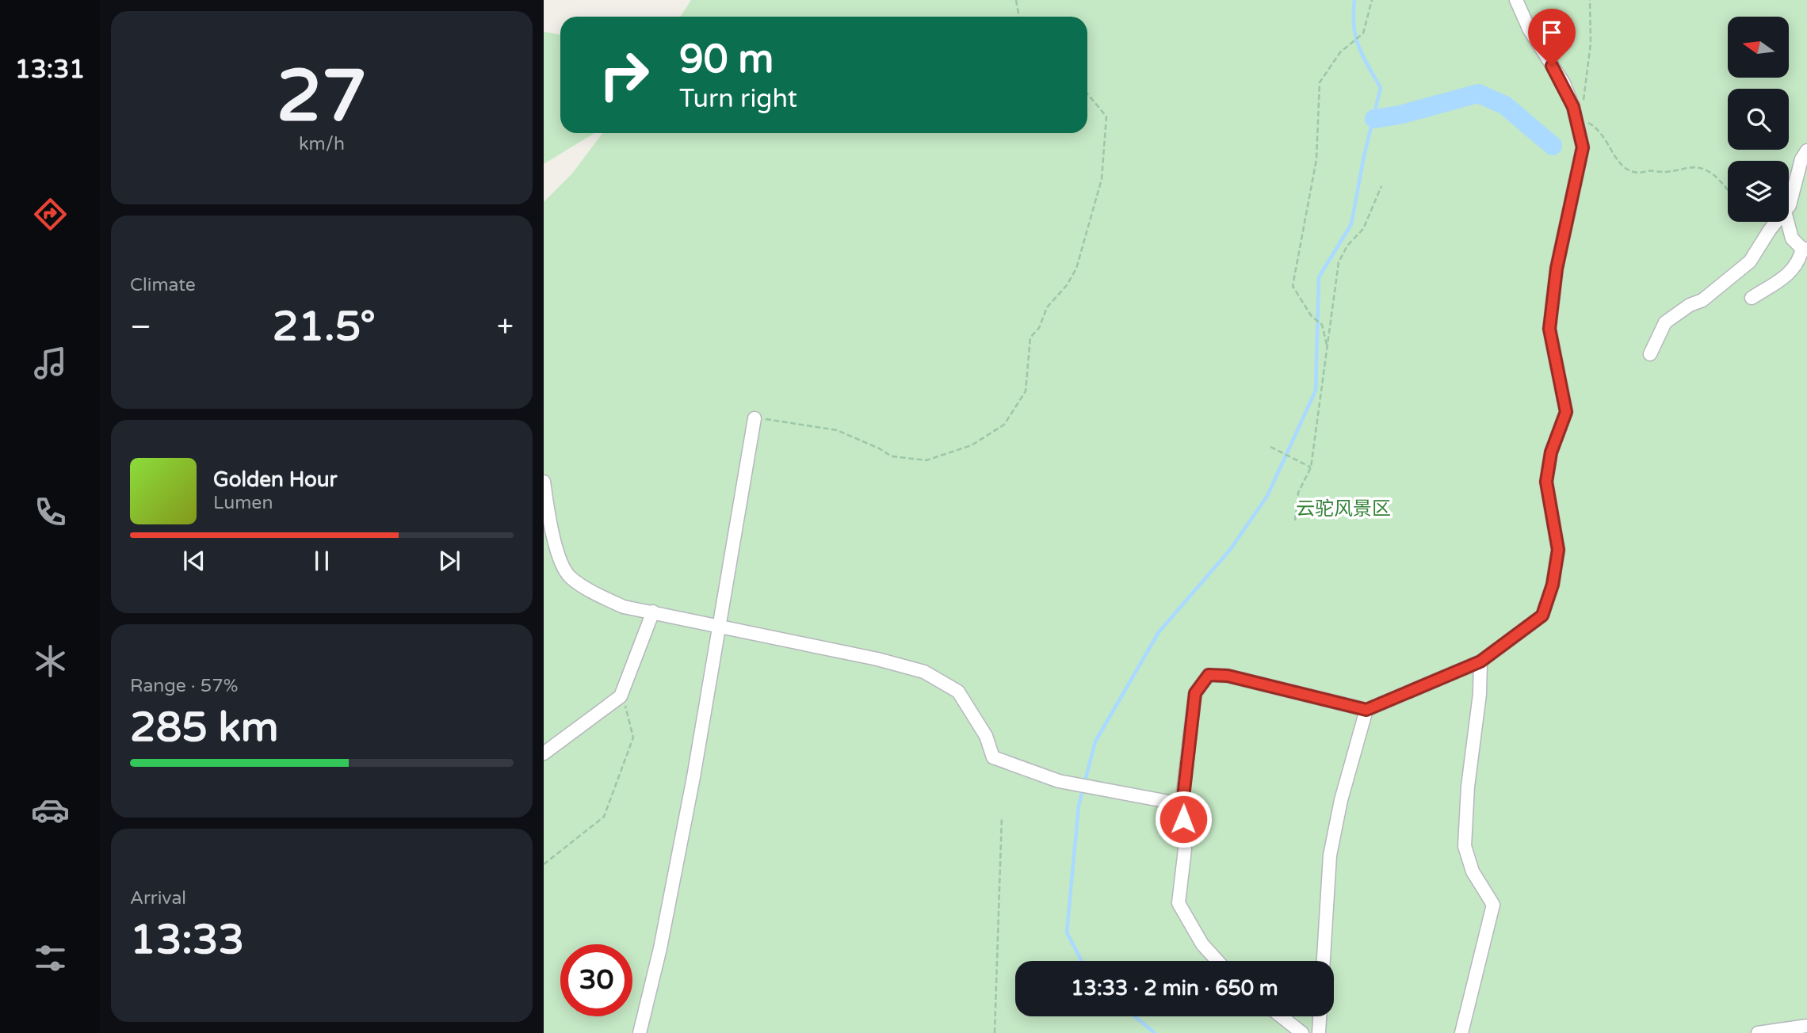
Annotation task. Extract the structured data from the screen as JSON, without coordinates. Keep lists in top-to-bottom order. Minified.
{"parks":["云驼风景区"],"north":"left","page":{"tabs":"13:31","tile":[["27","km/h"],"Climate",["Range · 57%","285 km"],["Arrival","13:33"]],"turn":["90 m","Turn right"],"heat":["−","21.5°","+"],"song":["Golden Hour","Lumen"],"limit":"30","trip":"13:33 · 2 min · 650 m"}}
